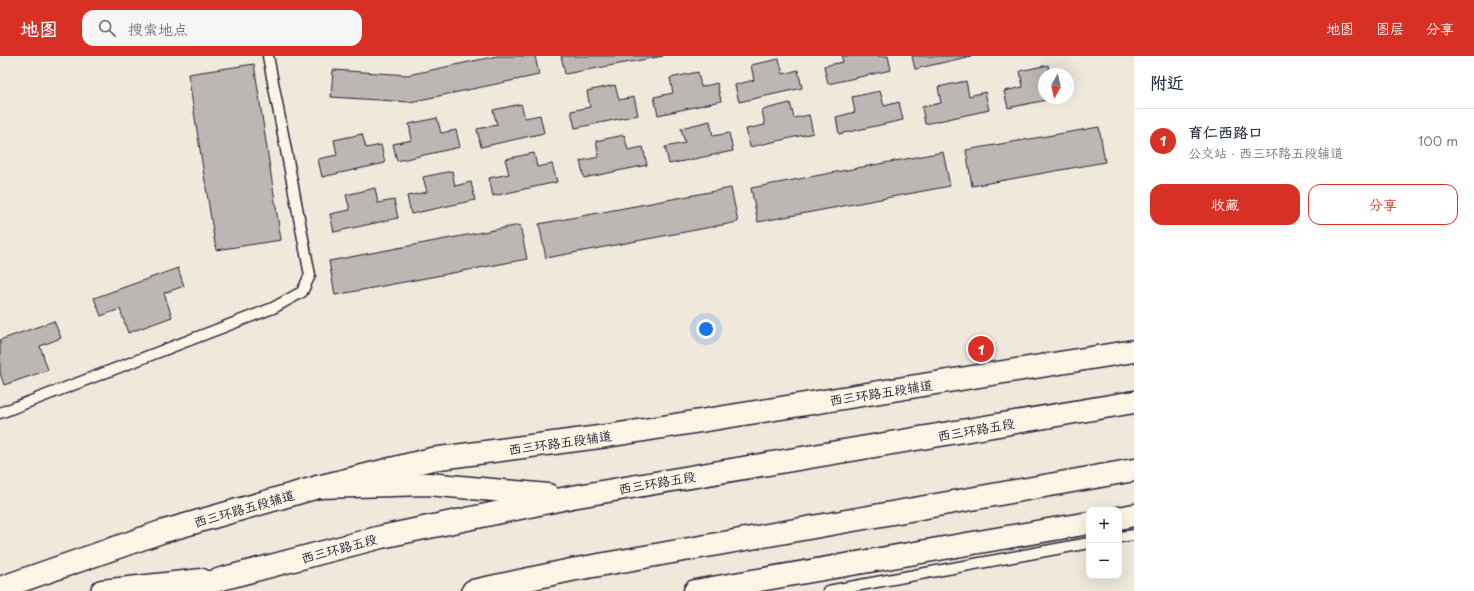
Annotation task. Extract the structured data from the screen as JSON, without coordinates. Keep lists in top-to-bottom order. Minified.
{"streets":{"main road":["西三环路五段辅道","西三环路五段"]},"north":"bottom","page":{"header":"地图","search":"搜索地点","nav":["地图","图层","分享"],"heading":"附近","list":[{"mark":"1","name":"育仁西路口","note":"公交站 · 西三环路五段辅道","value":"100 m"}],"buttons":["收藏","分享"],"pins":"1","map_buttons":["+","−"]}}
